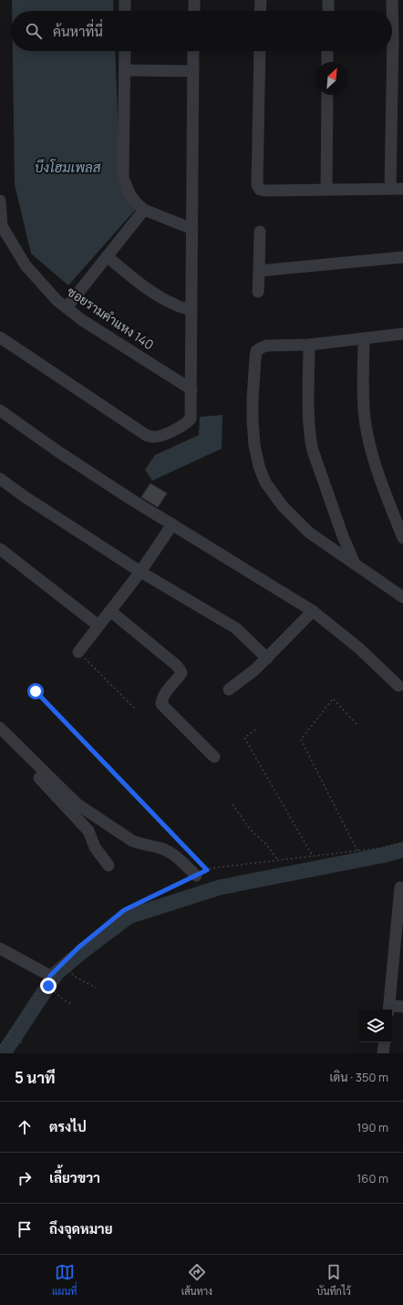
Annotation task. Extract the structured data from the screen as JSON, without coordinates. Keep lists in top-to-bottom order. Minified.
{"streets":{"street":["ซอยรามคำแหง 140"]},"water":["บึงโฮมเพลส"],"north":"top right","page":{"search":"ค้นหาที่นี่","heading":["5 นาที","เดิน · 350 m"],"list":[["ตรงไป","190 m"],["เลี้ยวขวา","160 m"],"ถึงจุดหมาย"],"nav":["แผนที่","เส้นทาง","บันทึกไว้"]}}
